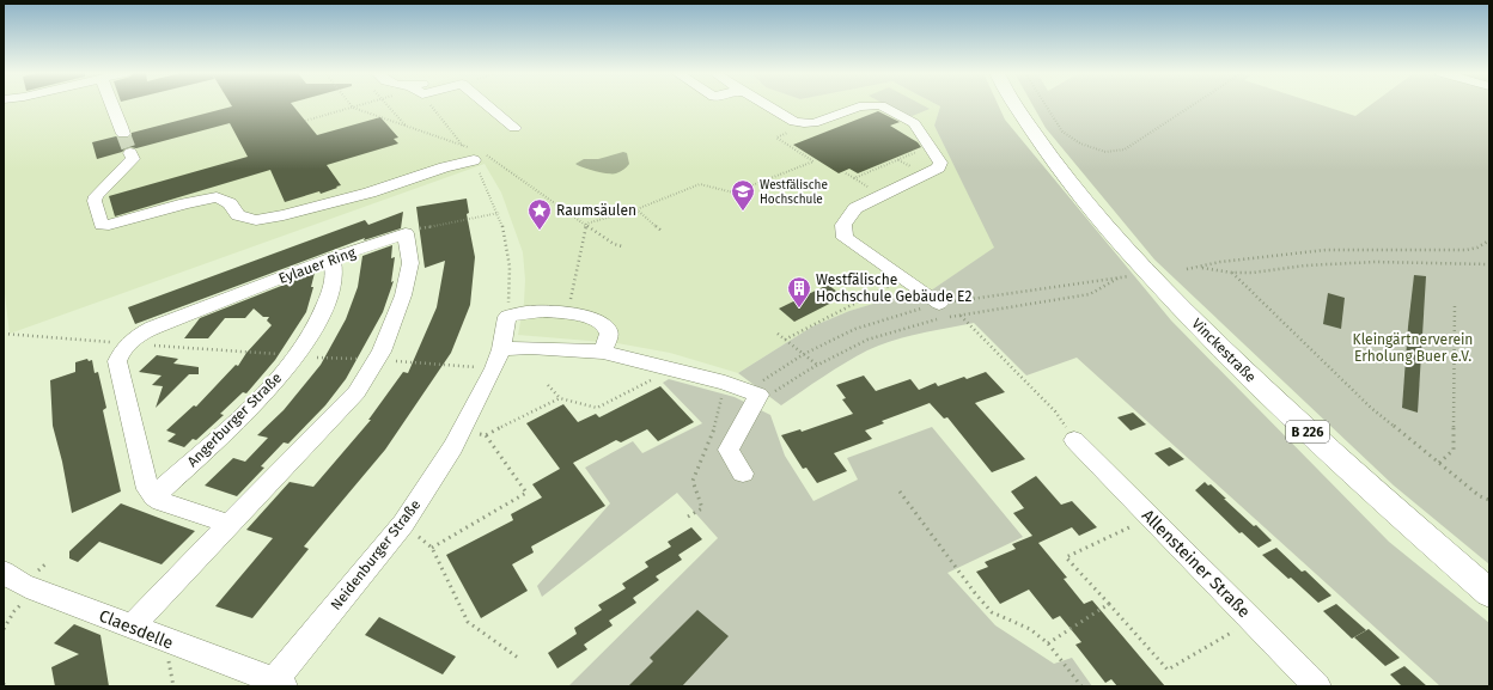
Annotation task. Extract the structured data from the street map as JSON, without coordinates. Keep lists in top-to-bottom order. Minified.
{"streets":{"main road":["Vinckestraße","B 226"],"street":["Eylauer Ring","Angerburger Straße","Neidenburger Straße","Allensteiner Straße","Claesdelle"]},"crossings":[["Eylauer Ring","Angerburger Straße"],["Neidenburger Straße","Claesdelle"]],"parks":["Kleingärtnerverein Erholung Buer e.V."],"places":{"school or university":["Westfälische Hochschule"],"place":["Raumsäulen"],"building":["Westfälische Hochschule Gebäude E2"]}}
